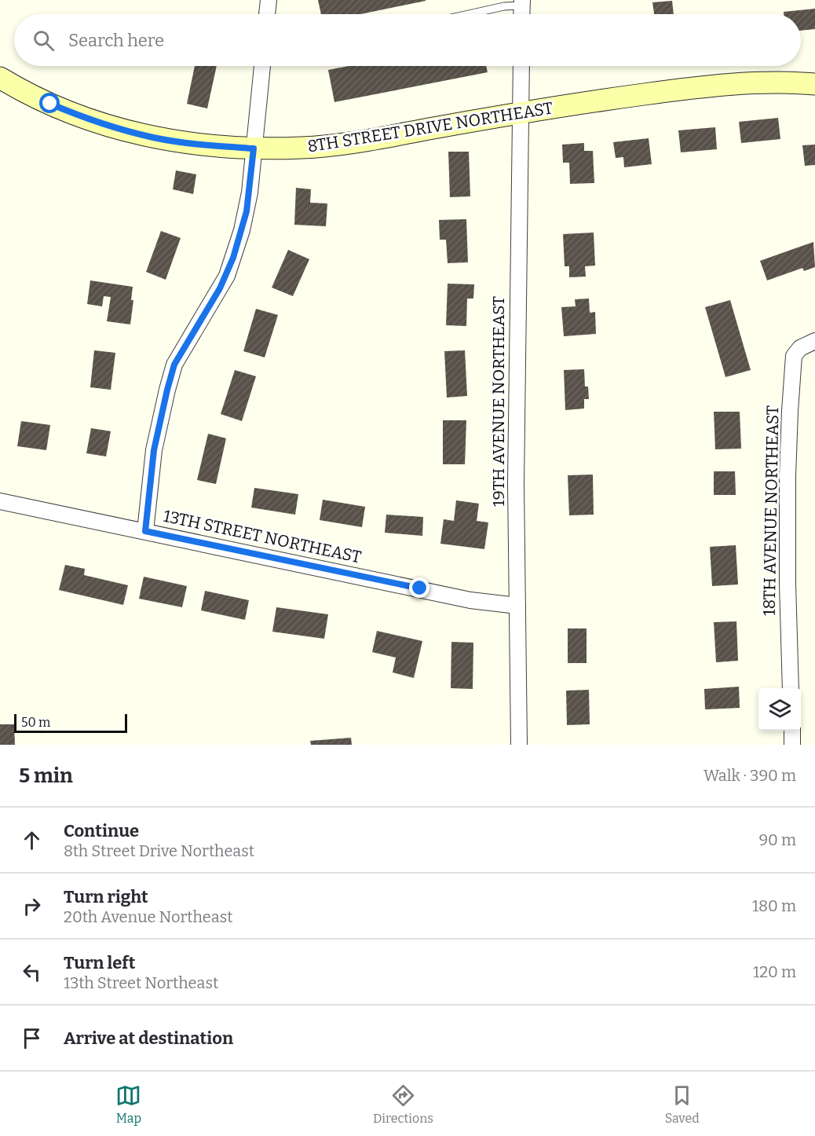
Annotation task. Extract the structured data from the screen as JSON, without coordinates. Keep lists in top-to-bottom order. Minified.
{"streets":{"main road":["8TH STREET DRIVE NORTHEAST"],"street":["19TH AVENUE NORTHEAST","18TH AVENUE NORTHEAST","13TH STREET NORTHEAST"]},"crossings":[["8TH STREET DRIVE NORTHEAST","19TH AVENUE NORTHEAST"],["19TH AVENUE NORTHEAST","13TH STREET NORTHEAST"]],"scale_bar":"50 m","page":{"search":"Search here","scale":"50 m","heading":["5 min","Walk · 390 m"],"list":[["Continue","8th Street Drive Northeast","90 m"],["Turn right","20th Avenue Northeast","180 m"],["Turn left","13th Street Northeast","120 m"],"Arrive at destination"],"nav":["Map","Directions","Saved"]}}
